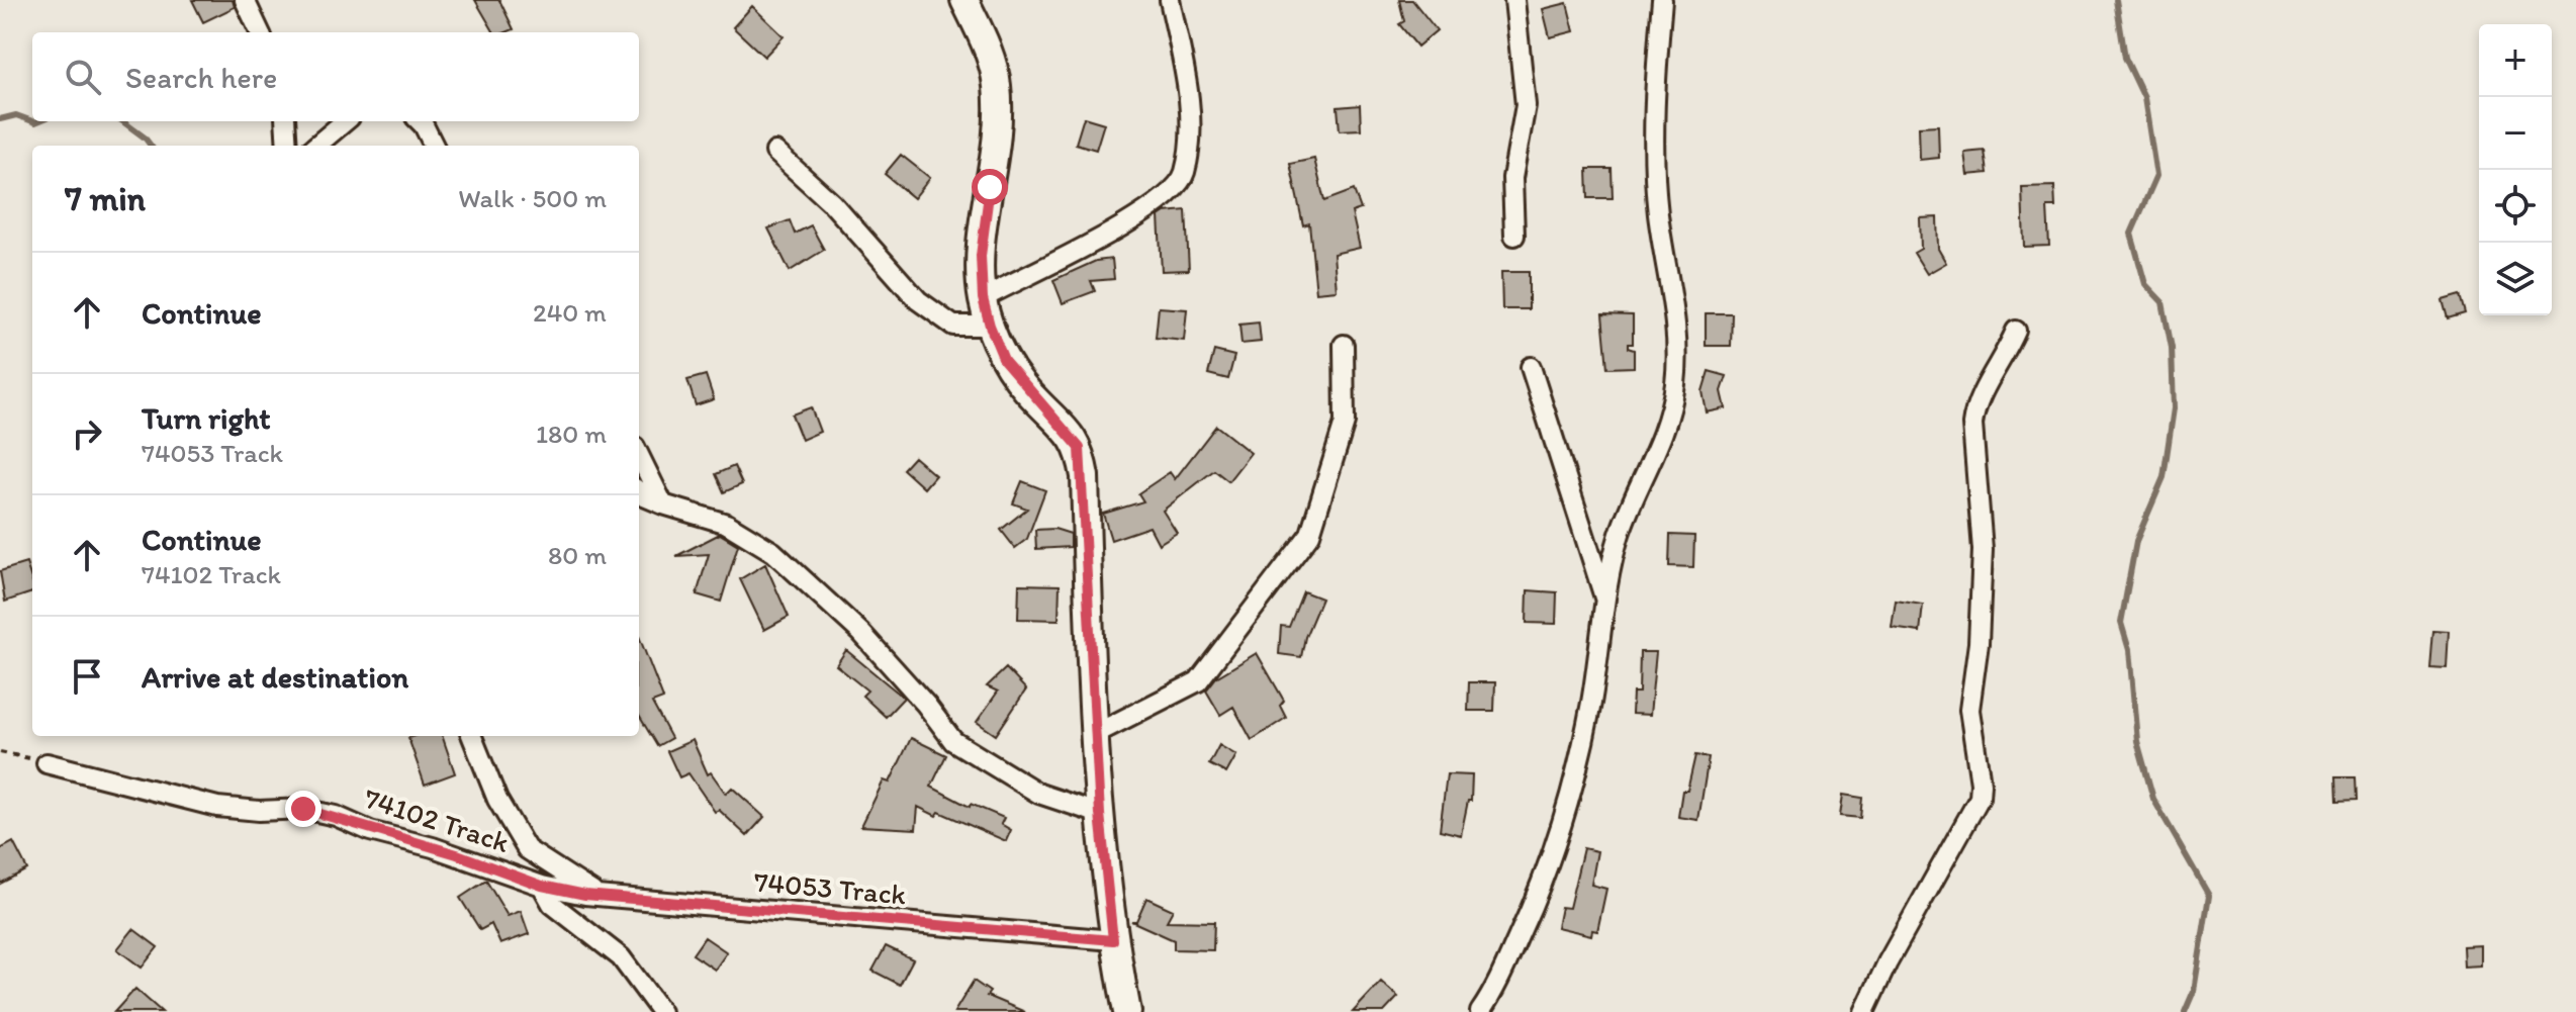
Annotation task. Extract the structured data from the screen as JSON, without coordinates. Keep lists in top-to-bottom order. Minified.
{"streets":{"street":["74102 Track","74053 Track"]},"crossings":[["74102 Track","74053 Track"]],"page":{"map_buttons":["+","−"],"search":"Search here","heading":["7 min","Walk · 500 m"],"list":[["Continue","240 m"],["Turn right","74053 Track","180 m"],["Continue","74102 Track","80 m"],"Arrive at destination"]}}
